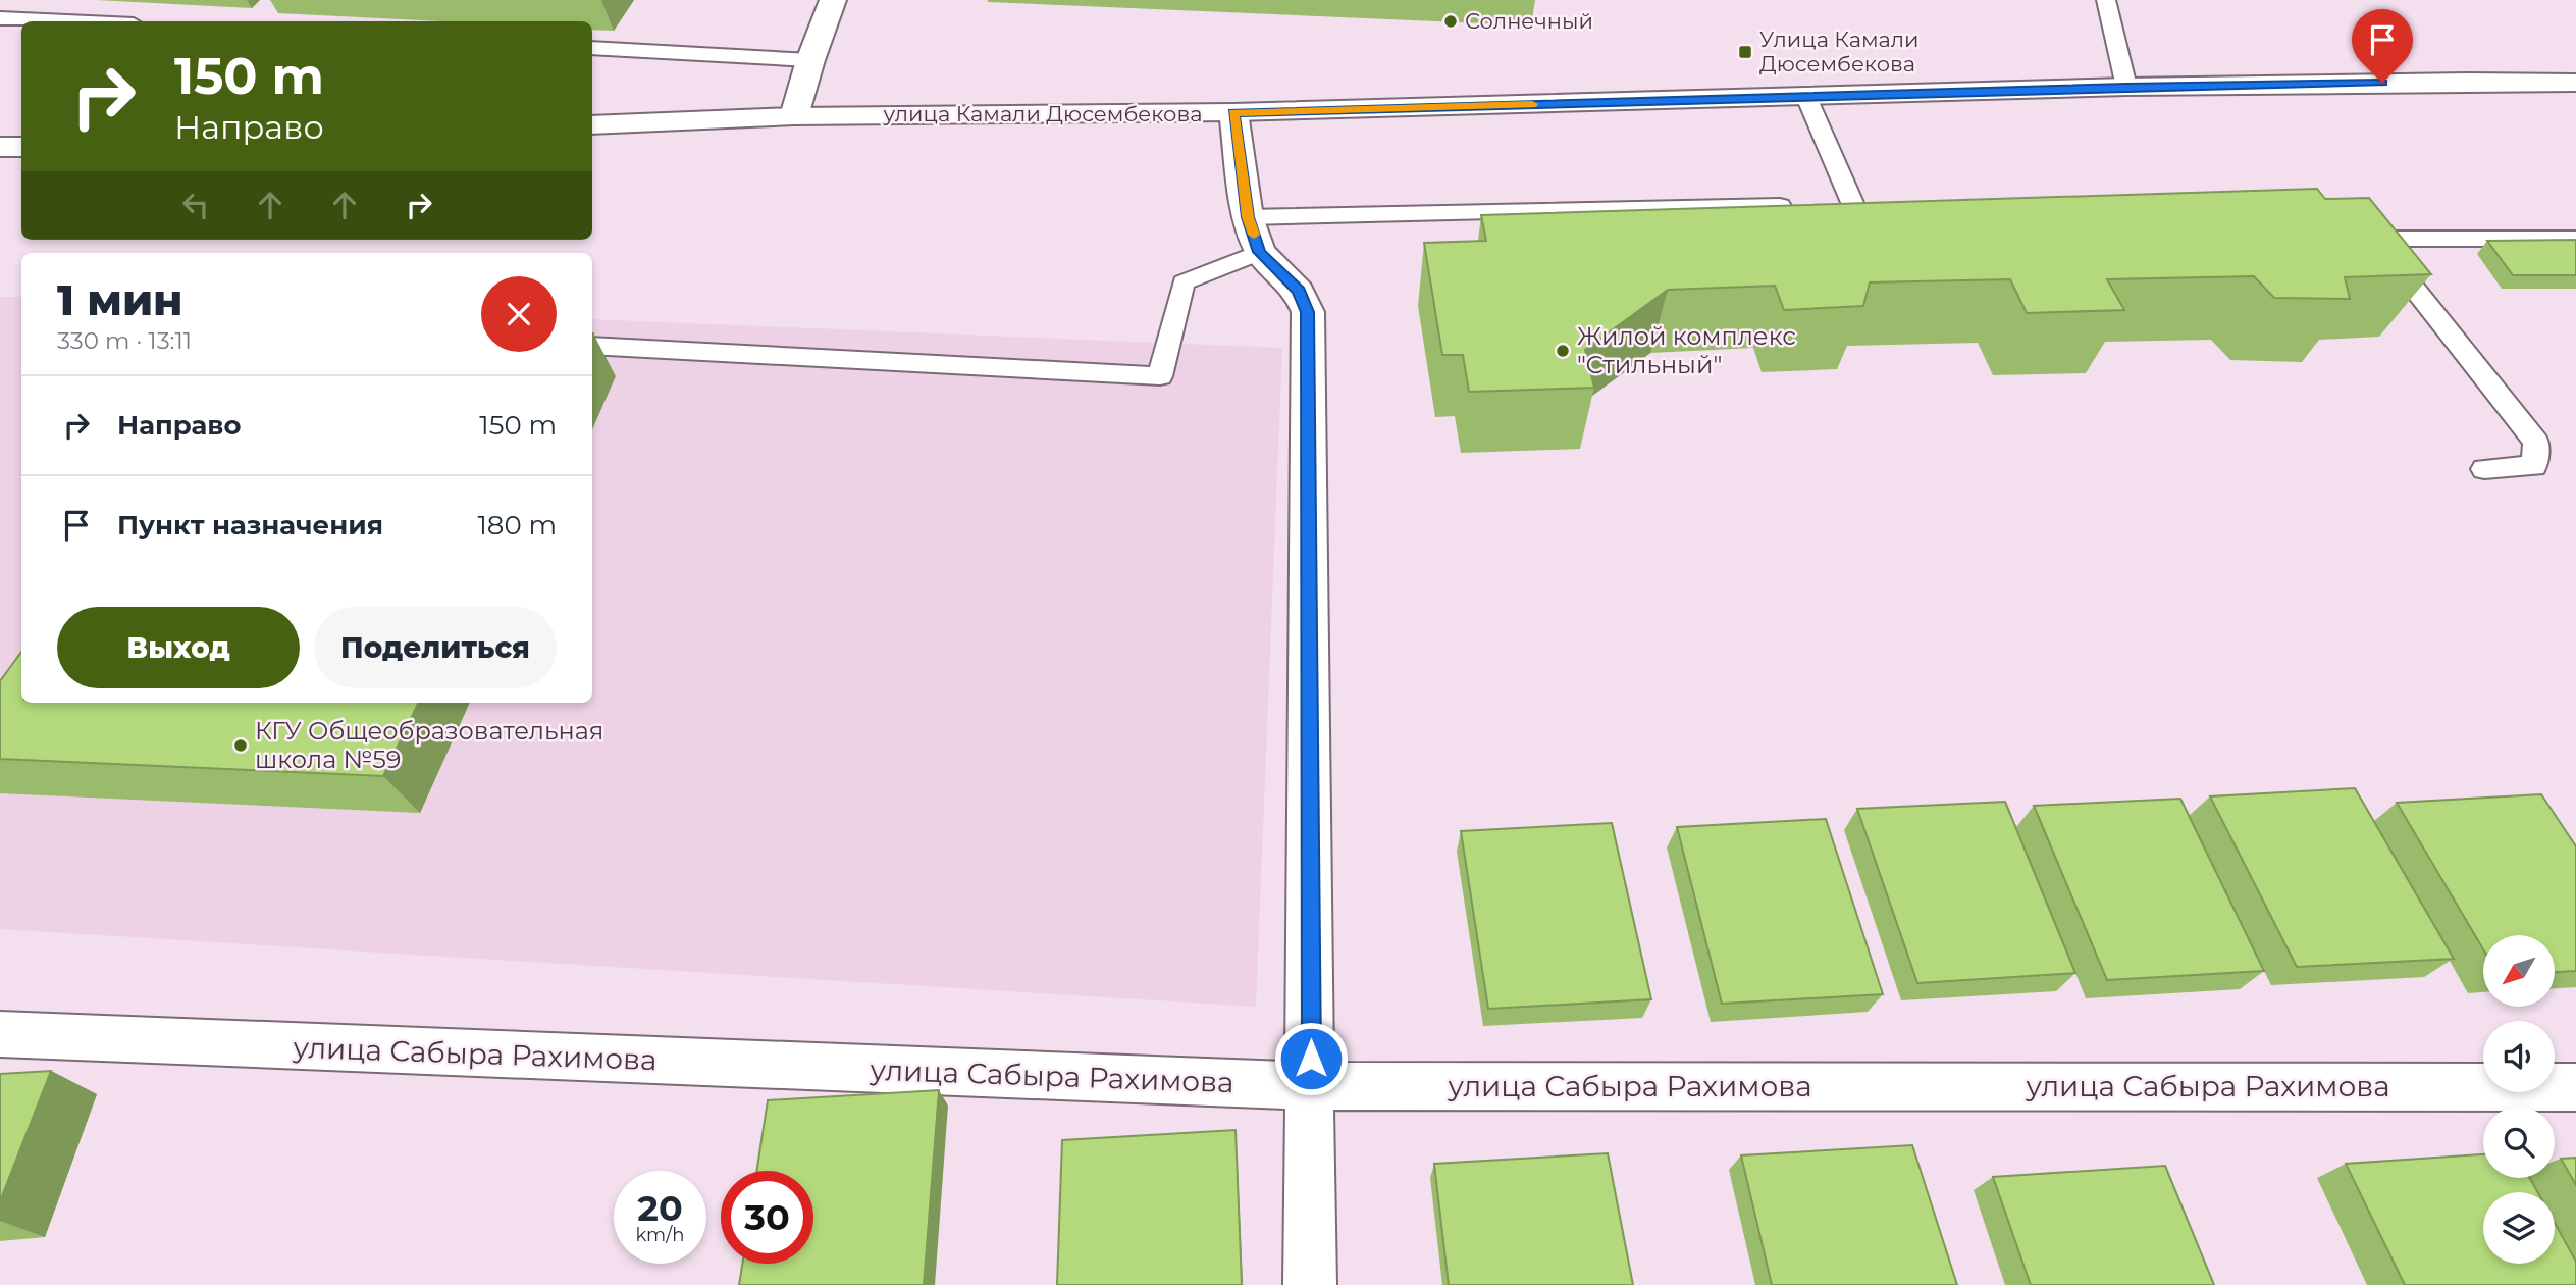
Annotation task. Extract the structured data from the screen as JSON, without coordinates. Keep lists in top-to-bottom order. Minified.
{"streets":{"street":["улица Камали Дюсембекова","улица Сабыра Рахимова"]},"places":{"other":["Солнечный","Жилой комплекс \"Стильный\"","КГУ Общеобразовательная школа №59"],"transit":["Улица Камали Дюсембекова"]},"north":"bottom left","page":{"turn":["150 m","Направо"],"heading":["1 мин","330 m · 13:11"],"list":[{"name":"Направо","value":"150 m"},{"name":"Пункт назначения","value":"180 m"}],"buttons":["Выход","Поделиться"],"speed":"20 km/h","limit":"30"}}
